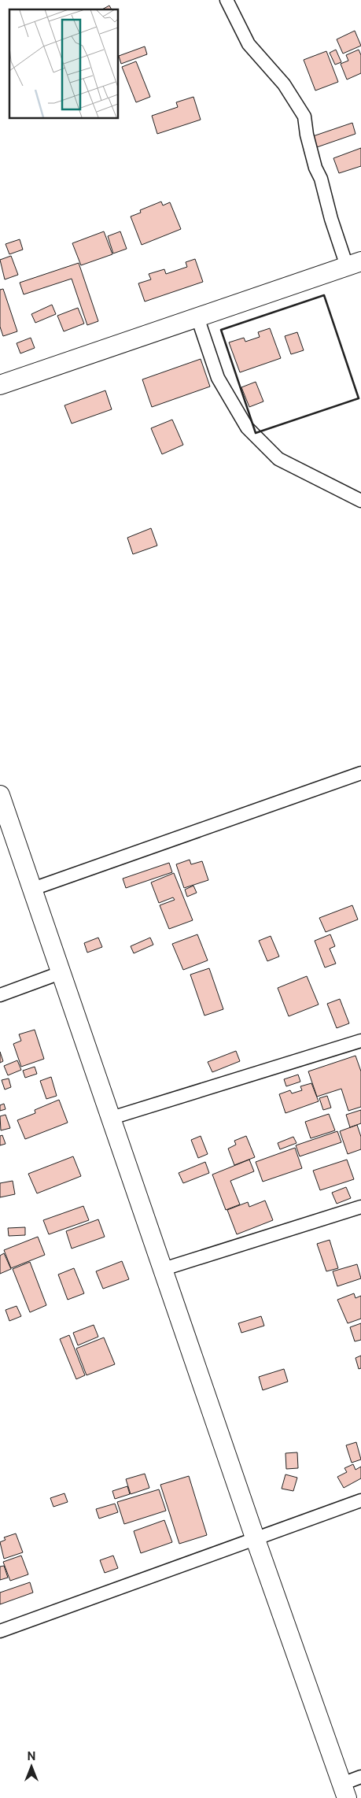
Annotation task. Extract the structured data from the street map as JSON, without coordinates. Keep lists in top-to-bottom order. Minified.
{"north":"top"}
